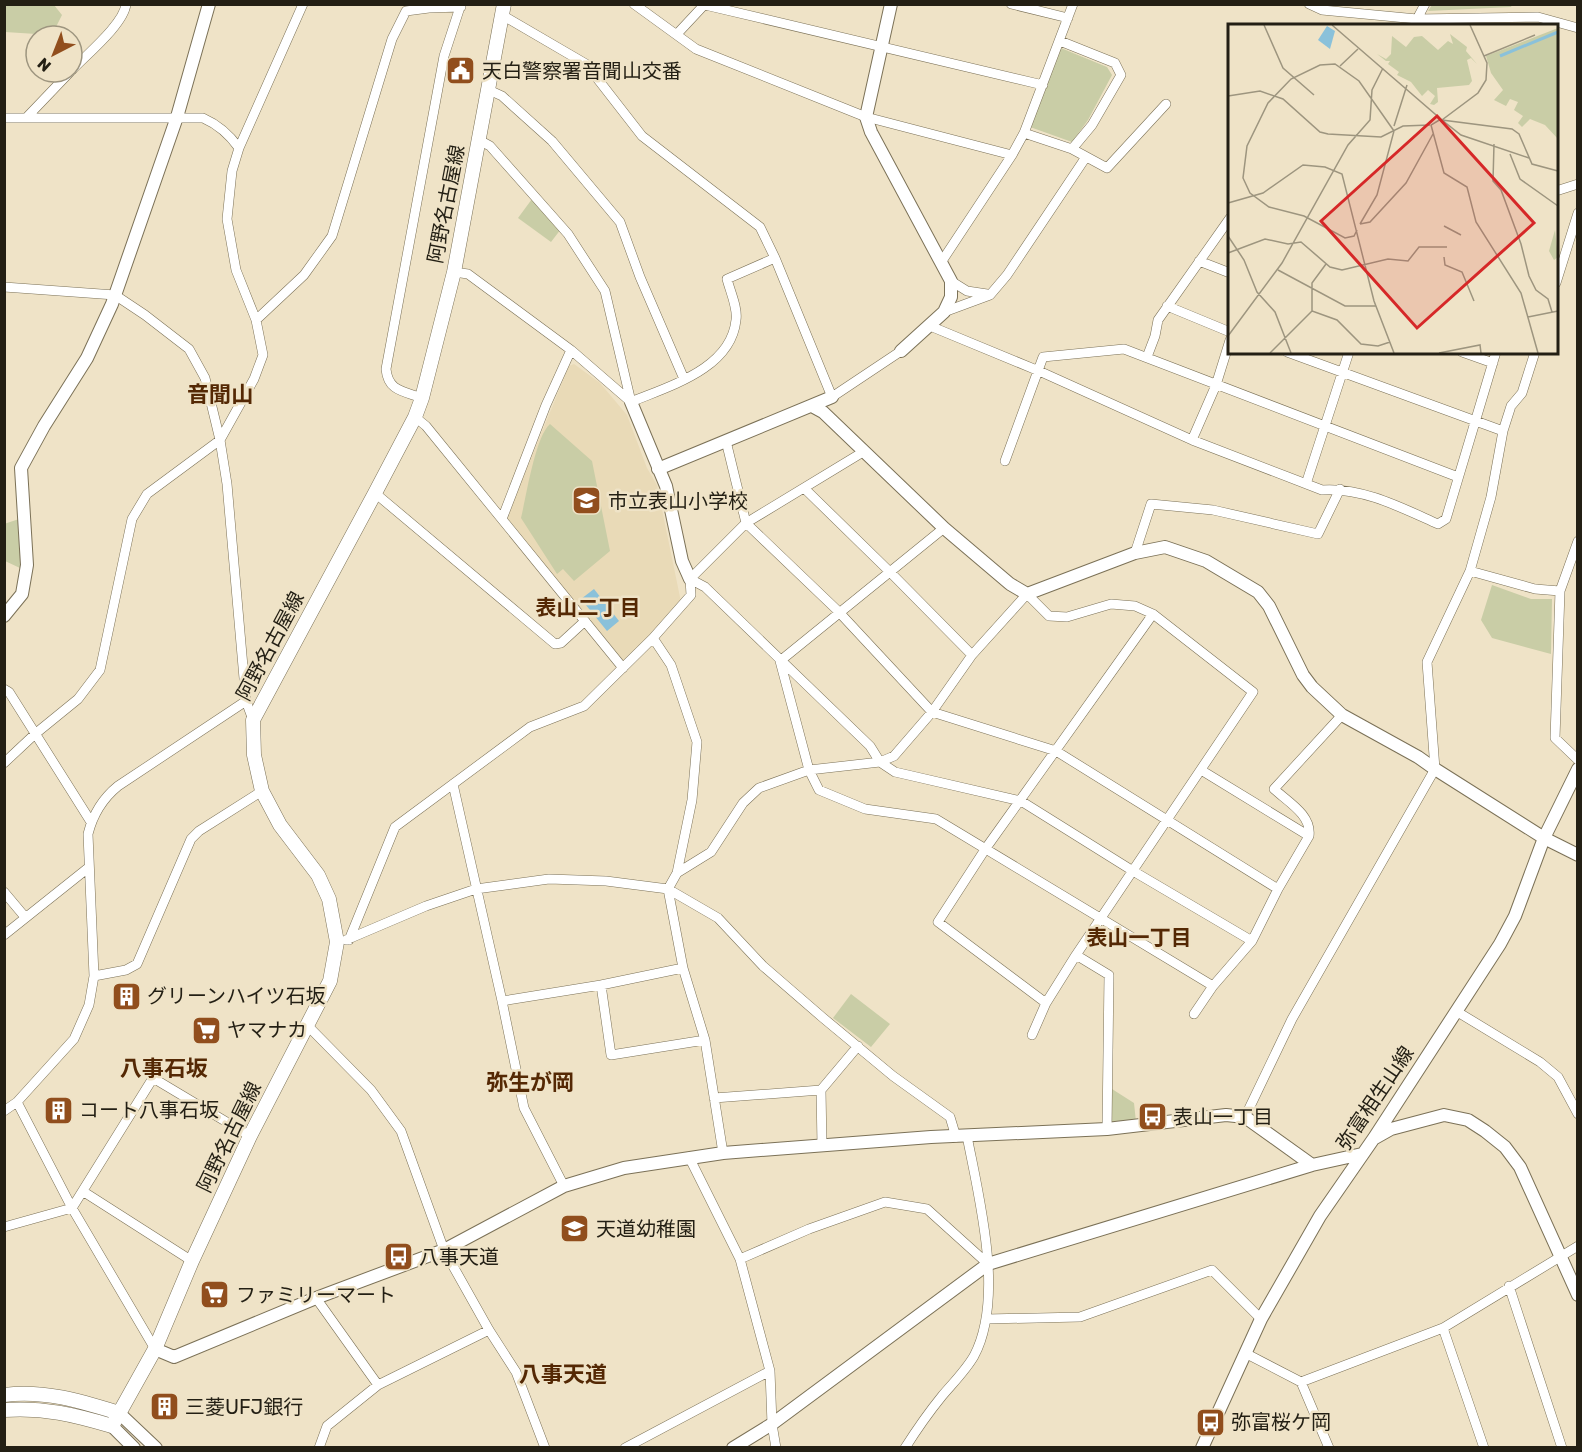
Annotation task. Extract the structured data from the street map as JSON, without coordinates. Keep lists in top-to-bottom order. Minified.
{"streets":{"main road":["阿野名古屋線"],"street":["弥富相生山線"]},"districts":["音聞山","表山二丁目","表山一丁目","八事石坂","弥生が岡","八事天道"],"places":{"public building":["天白警察署音聞山交番"],"school or university":["市立表山小学校","天道幼稚園"],"building":["グリーンハイツ石坂","コート八事石坂","三菱UFJ銀行"],"supermarket":["ヤマナカ","ファミリーマート"],"bus stop":["表山一丁目","八事天道","弥富桜ケ岡"]},"north":"bottom left"}
